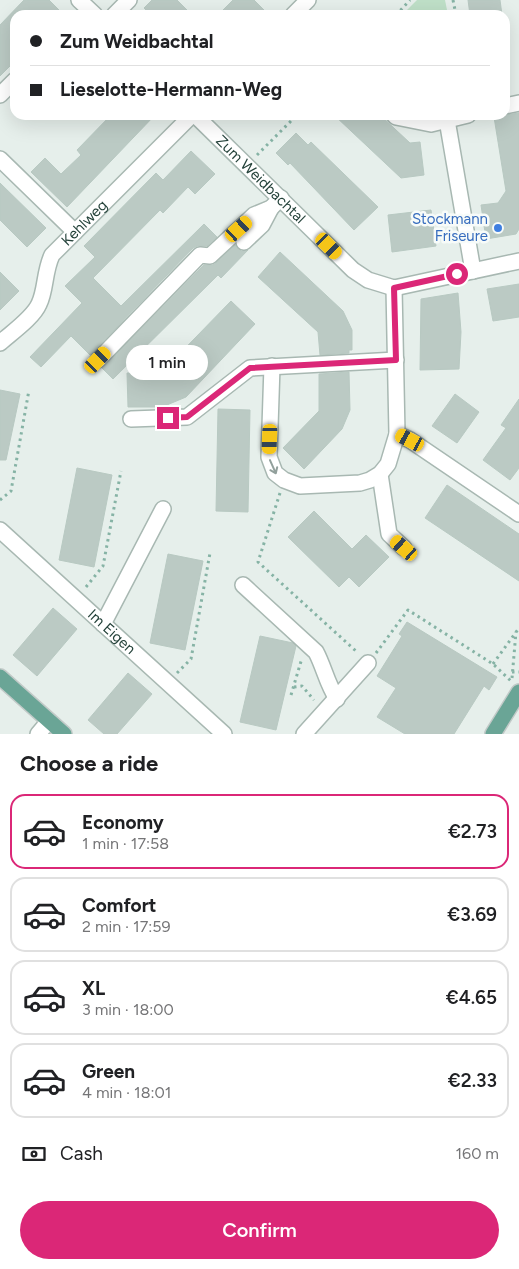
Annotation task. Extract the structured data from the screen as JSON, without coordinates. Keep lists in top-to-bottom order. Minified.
{"streets":{"street":["Zum Weidbachtal","Kehlweg","Im Eigen"]},"places":["Stockmann Friseure"],"page":{"banner":["Zum Weidbachtal","Lieselotte-Hermann-Weg"],"bubble":"1 min","heading":"Choose a ride","list":[{"name":"Economy","note":"1 min · 17:58","value":"€2.73"},{"name":"Comfort","note":"2 min · 17:59","value":"€3.69"},{"name":"XL","note":"3 min · 18:00","value":"€4.65"},{"name":"Green","note":"4 min · 18:01","value":"€2.33"}],"pay":["Cash","160 m"],"buttons":"Confirm"}}
